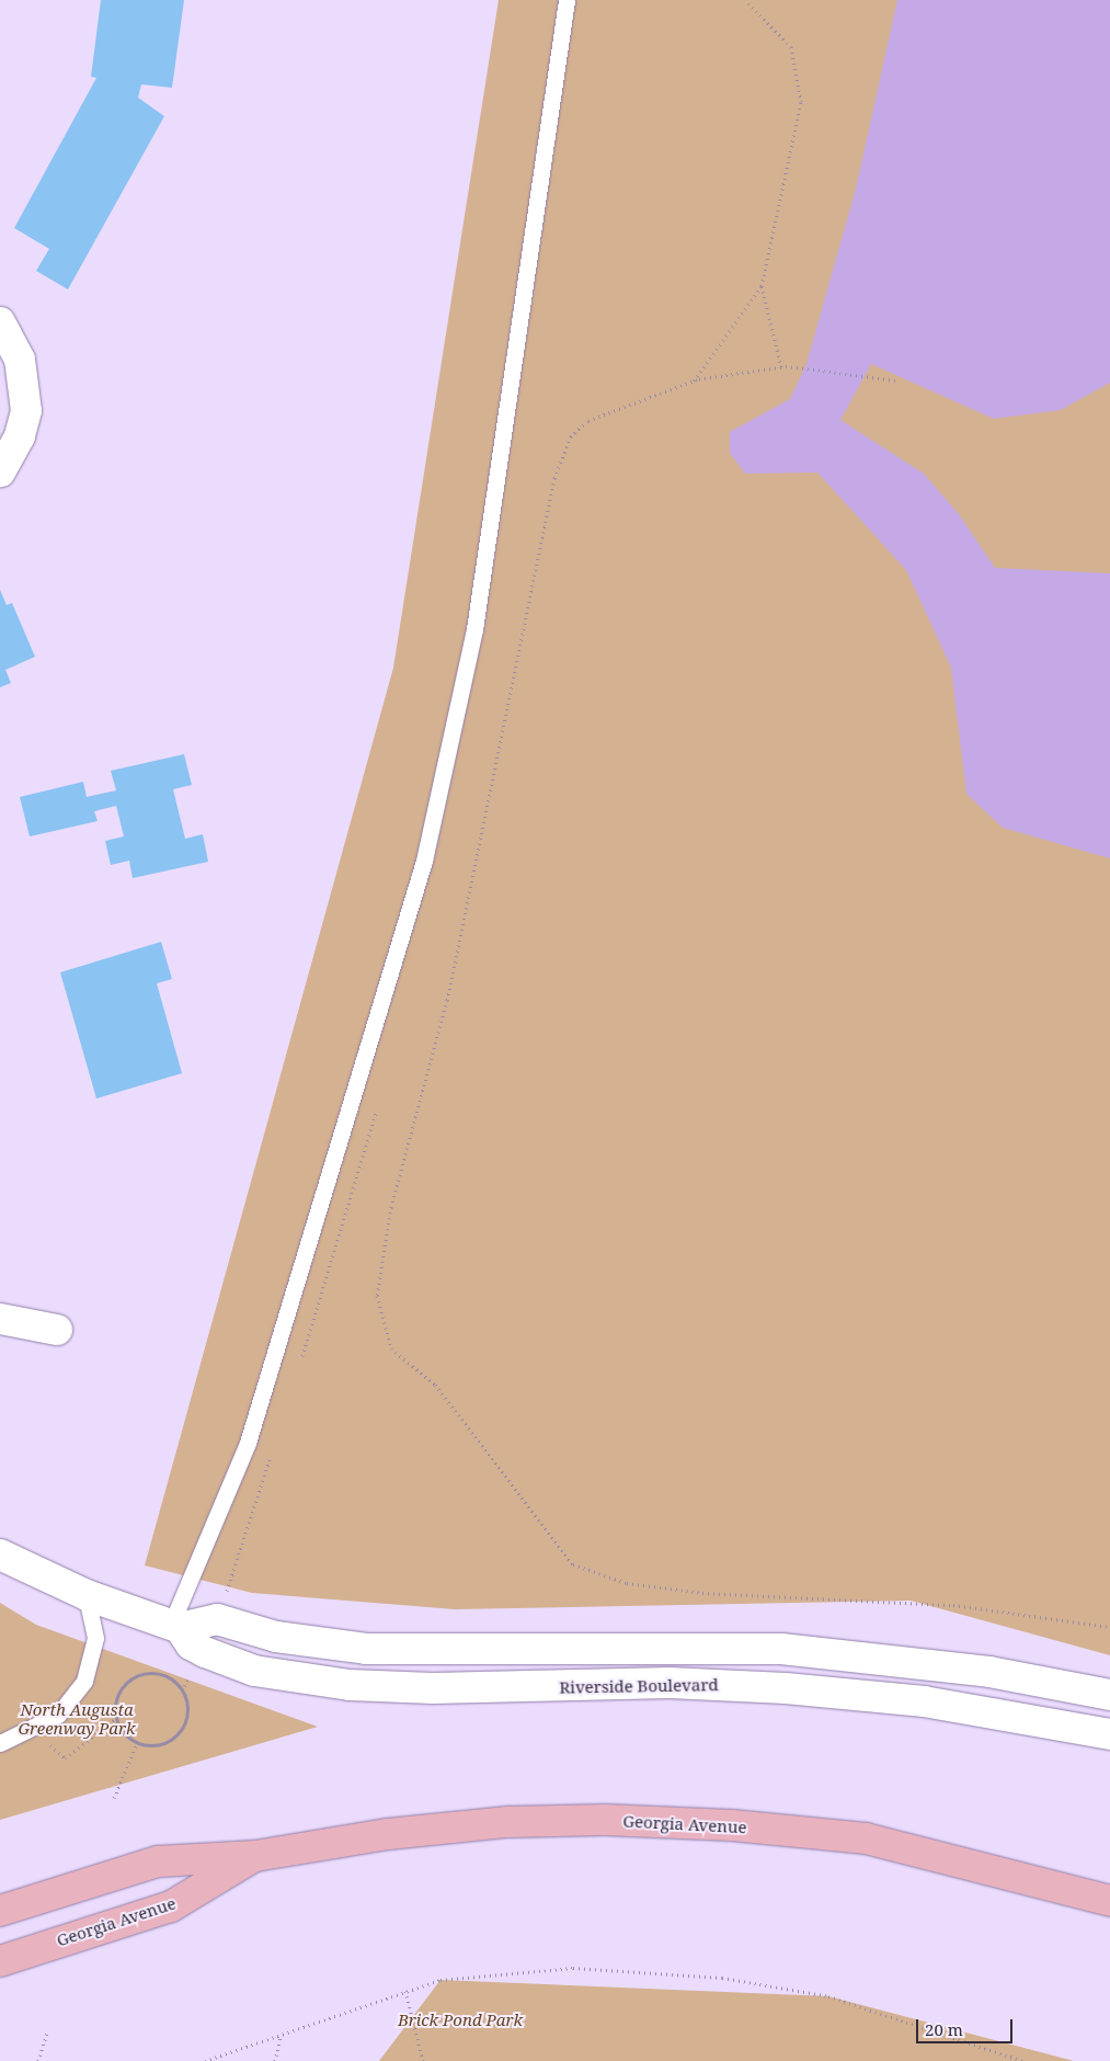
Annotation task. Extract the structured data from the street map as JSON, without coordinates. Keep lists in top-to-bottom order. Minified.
{"streets":{"main road":["Georgia Avenue"],"street":["Riverside Boulevard"]},"parks":["North Augusta Greenway Park","Brick Pond Park"],"scale_bar":"20 m"}
